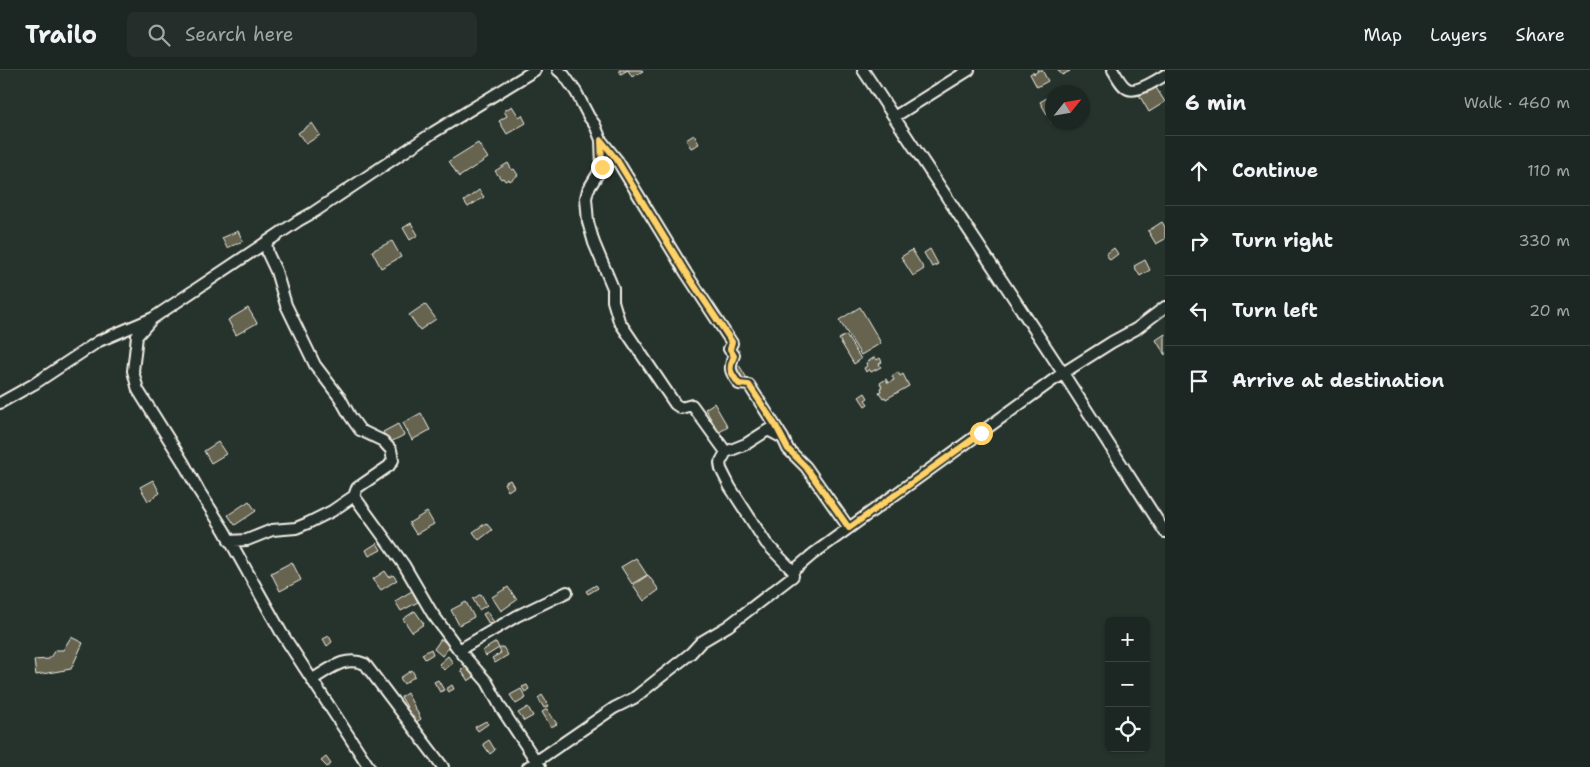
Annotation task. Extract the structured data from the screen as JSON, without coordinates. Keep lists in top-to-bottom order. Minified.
{"north":"top right","page":{"header":"Trailo","search":"Search here","nav":["Map","Layers","Share"],"heading":["6 min","Walk · 460 m"],"list":[["Continue","110 m"],["Turn right","330 m"],["Turn left","20 m"],"Arrive at destination"],"map_buttons":["+","−"]}}
